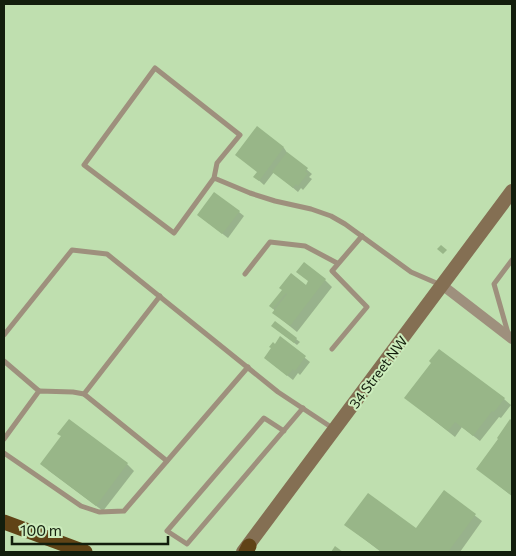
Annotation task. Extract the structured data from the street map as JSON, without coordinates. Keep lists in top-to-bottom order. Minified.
{"streets":{"main road":["34 Street NW"]},"scale_bar":"100 m"}
